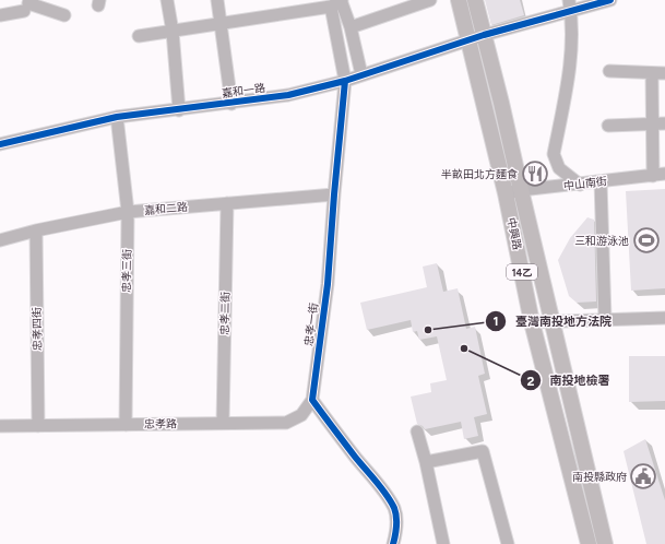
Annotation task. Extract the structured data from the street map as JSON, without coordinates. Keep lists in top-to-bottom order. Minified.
{"streets":{"main road":["中興路","14乙"],"street":["嘉和一路","中山南街","嘉和二路","忠孝三街","忠孝二街","忠孝一街","忠孝四街","忠孝路"]},"crossings":[["嘉和一路","中興路"],["嘉和一路","忠孝三街"],["嘉和一路","忠孝一街"],["中山南街","中興路"],["嘉和二路","忠孝三街"],["嘉和二路","忠孝二街"],["嘉和二路","忠孝一街"],["嘉和二路","忠孝四街"],["忠孝三街","忠孝路"],["忠孝二街","忠孝路"],["忠孝一街","忠孝路"],["忠孝四街","忠孝路"]],"places":{"restaurant":["半畝田北方麵食"],"sports":["三和游泳池"],"other":["臺灣南投地方法院","南投地檢署"],"public building":["南投縣政府"]}}
